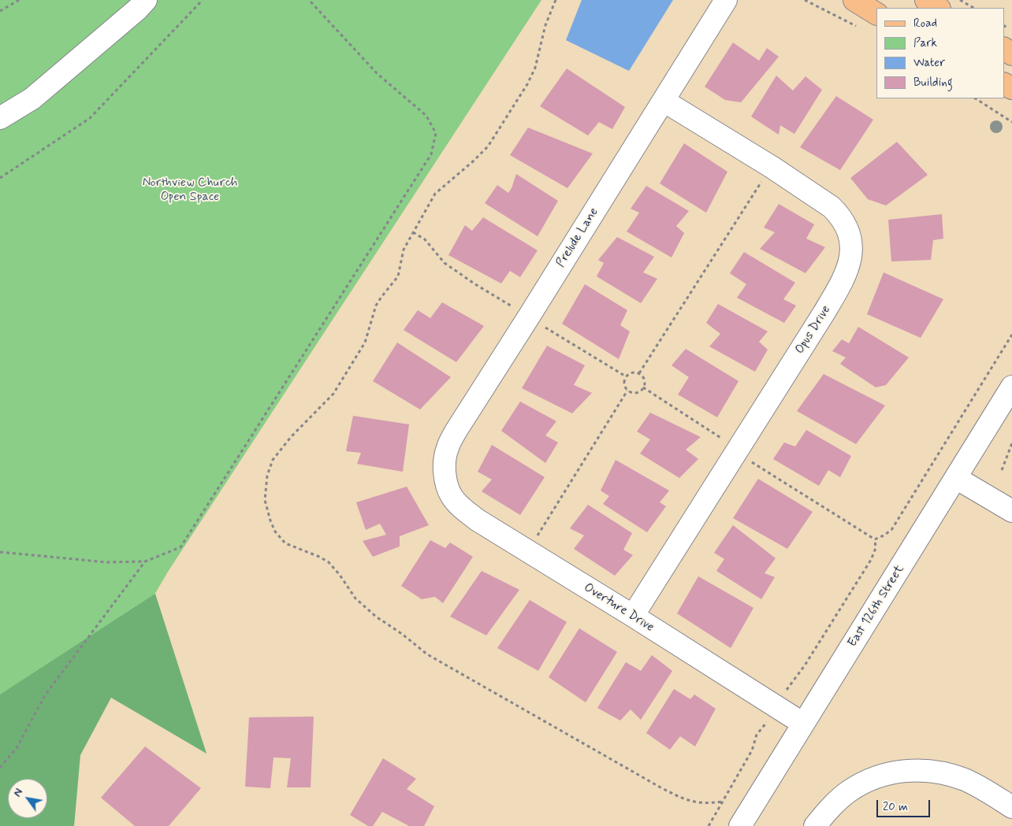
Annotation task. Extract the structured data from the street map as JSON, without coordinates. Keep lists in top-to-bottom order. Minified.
{"streets":{"street":["Prelude Lane","Opus Drive","East 126th Street","Overture Drive"]},"crossings":[["Prelude Lane","Opus Drive"],["Prelude Lane","Overture Drive"],["Opus Drive","Overture Drive"],["East 126th Street","Overture Drive"]],"parks":["Northview Church Open Space"],"legend":["Road","Park","Water","Building"],"scale_bar":"20 m","north":"top left"}
